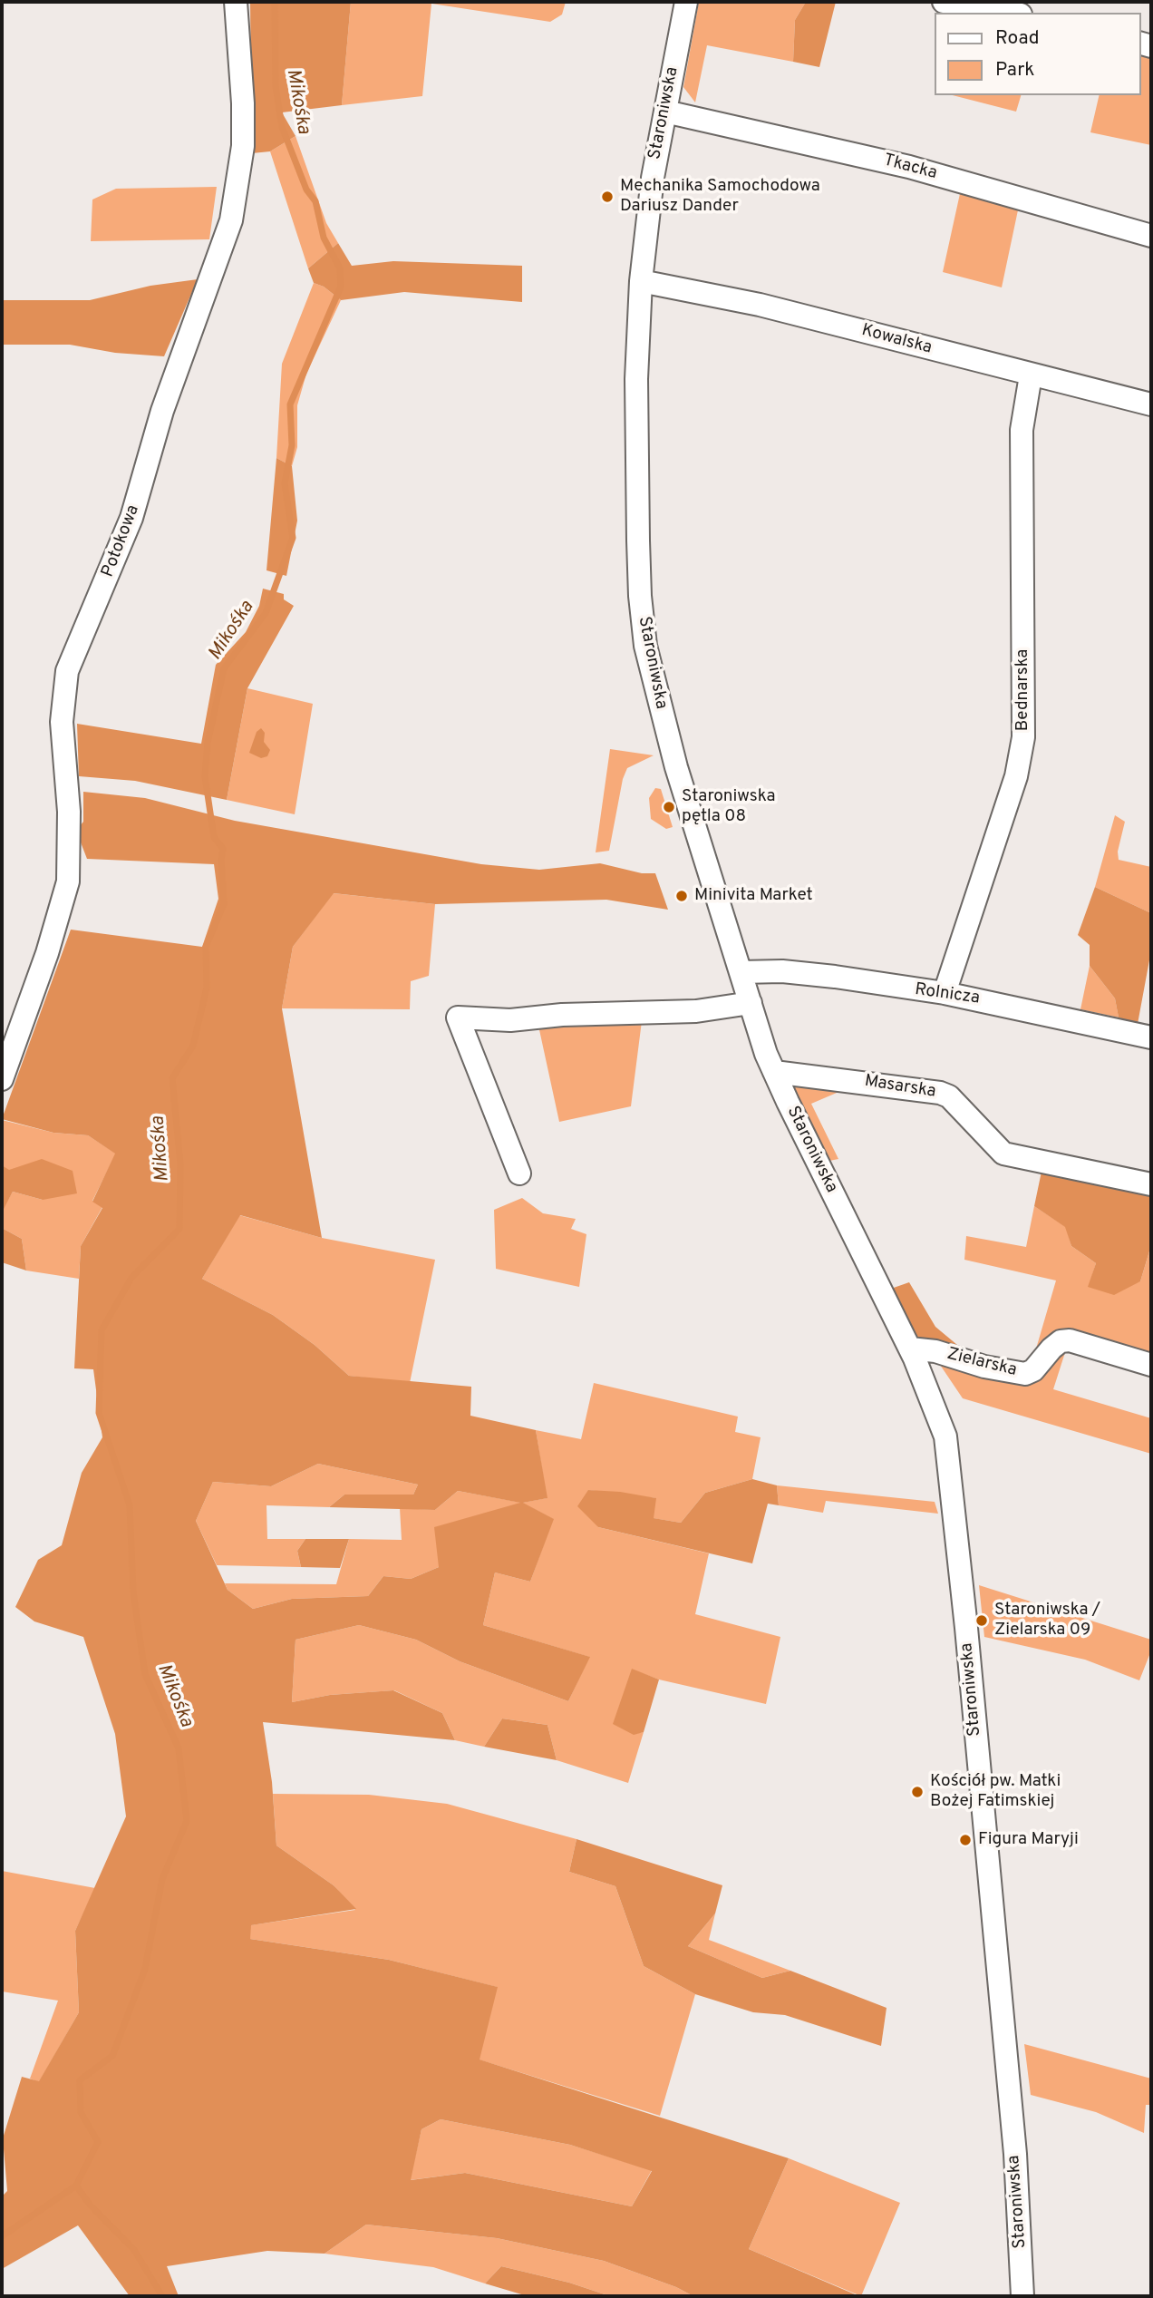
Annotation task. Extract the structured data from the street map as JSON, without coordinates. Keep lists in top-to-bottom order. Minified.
{"streets":{"street":["Staroniwska","Tkacka","Kowalska","Potokowa","Bednarska","Rolnicza","Masarska","Zielarska"]},"crossings":[["Staroniwska","Tkacka"],["Staroniwska","Kowalska"],["Staroniwska","Rolnicza"],["Staroniwska","Masarska"],["Staroniwska","Zielarska"],["Kowalska","Bednarska"],["Bednarska","Rolnicza"]],"water":["Mikośka"],"places":["Mechanika Samochodowa Dariusz Dander","Staroniwska pętla 08","Minivita Market","Staroniwska / Zielarska 09","Kościół pw. Matki Bożej Fatimskiej","Figura Maryji"],"legend":["Road","Park"]}
